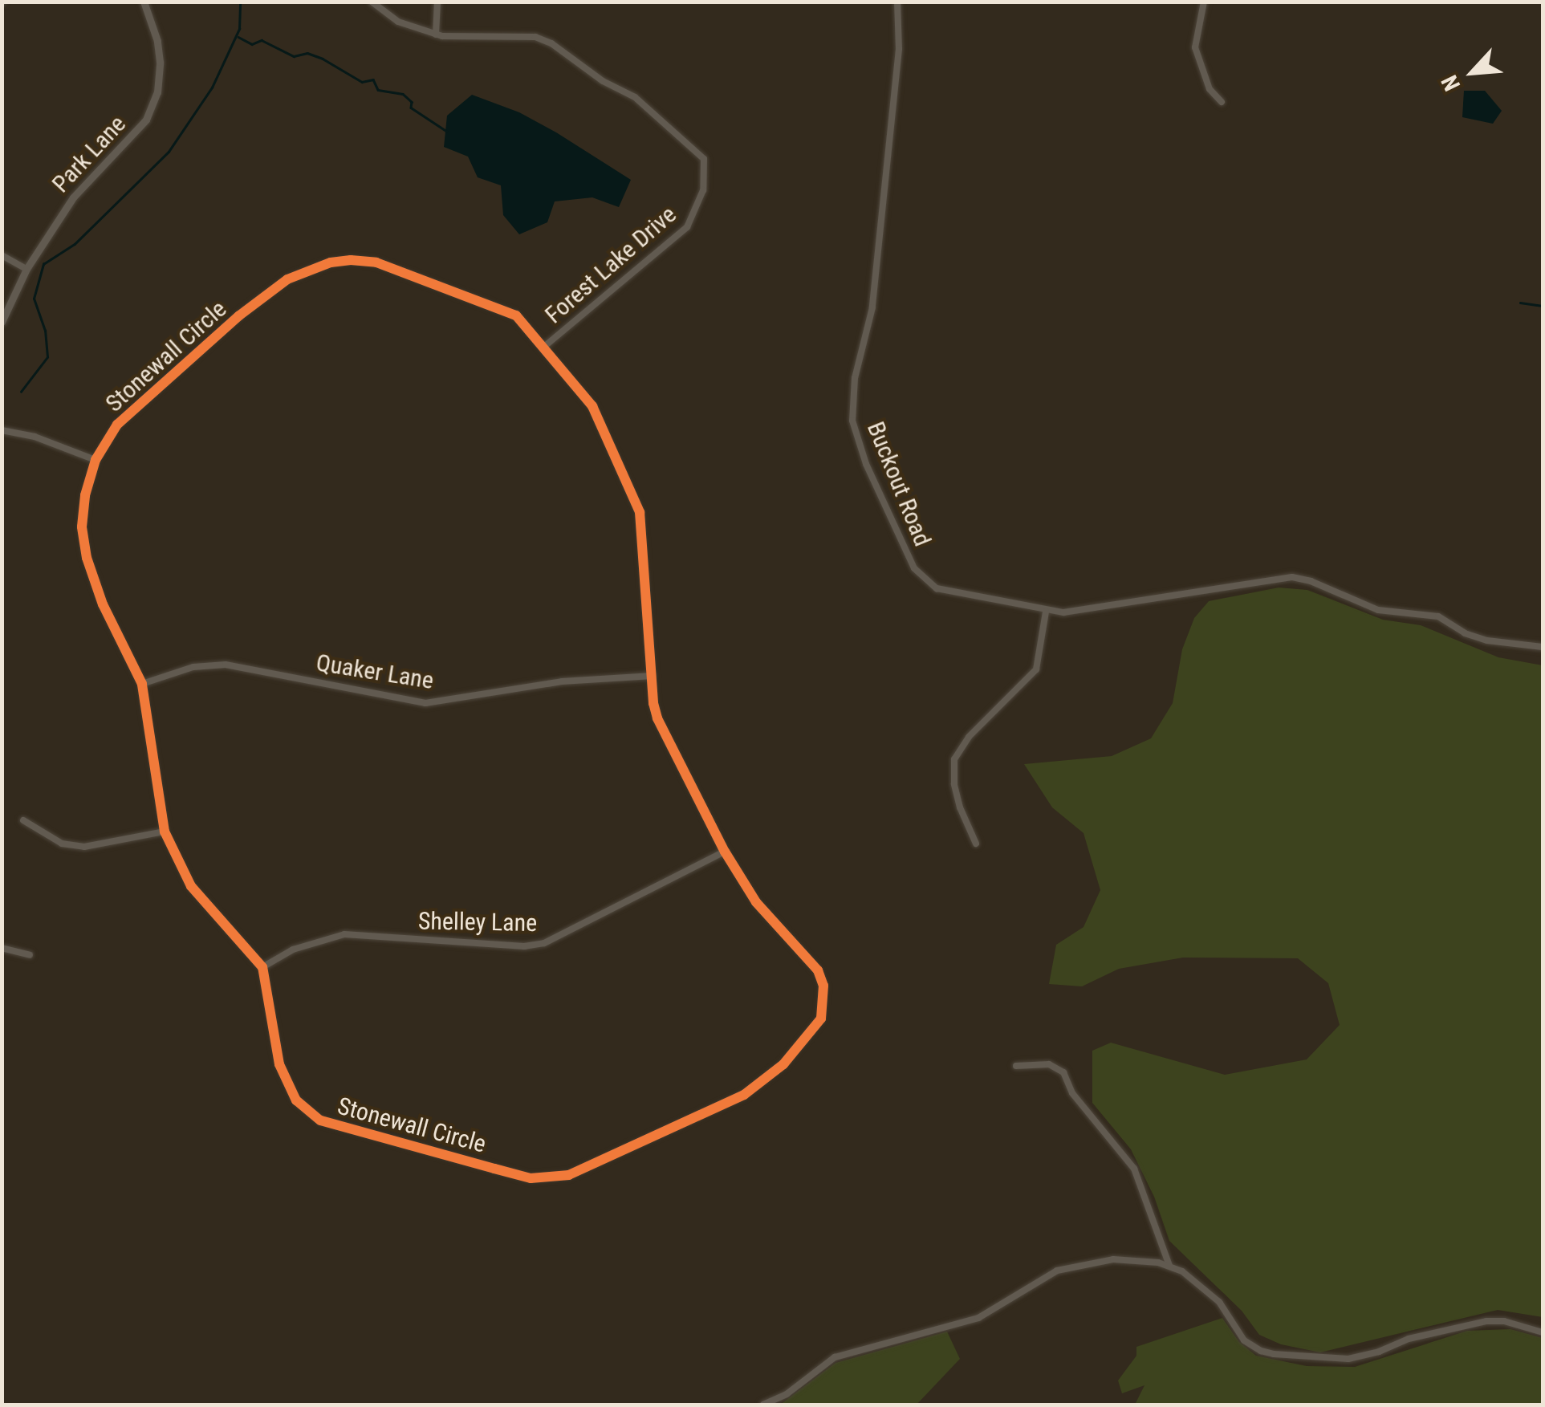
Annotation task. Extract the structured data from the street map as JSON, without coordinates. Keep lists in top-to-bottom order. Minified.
{"streets":{"street":["Park Lane","Forest Lake Drive","Stonewall Circle","Buckout Road","Quaker Lane","Shelley Lane"]},"crossings":[["Forest Lake Drive","Stonewall Circle"],["Stonewall Circle","Quaker Lane"],["Stonewall Circle","Shelley Lane"]],"north":"bottom left"}
